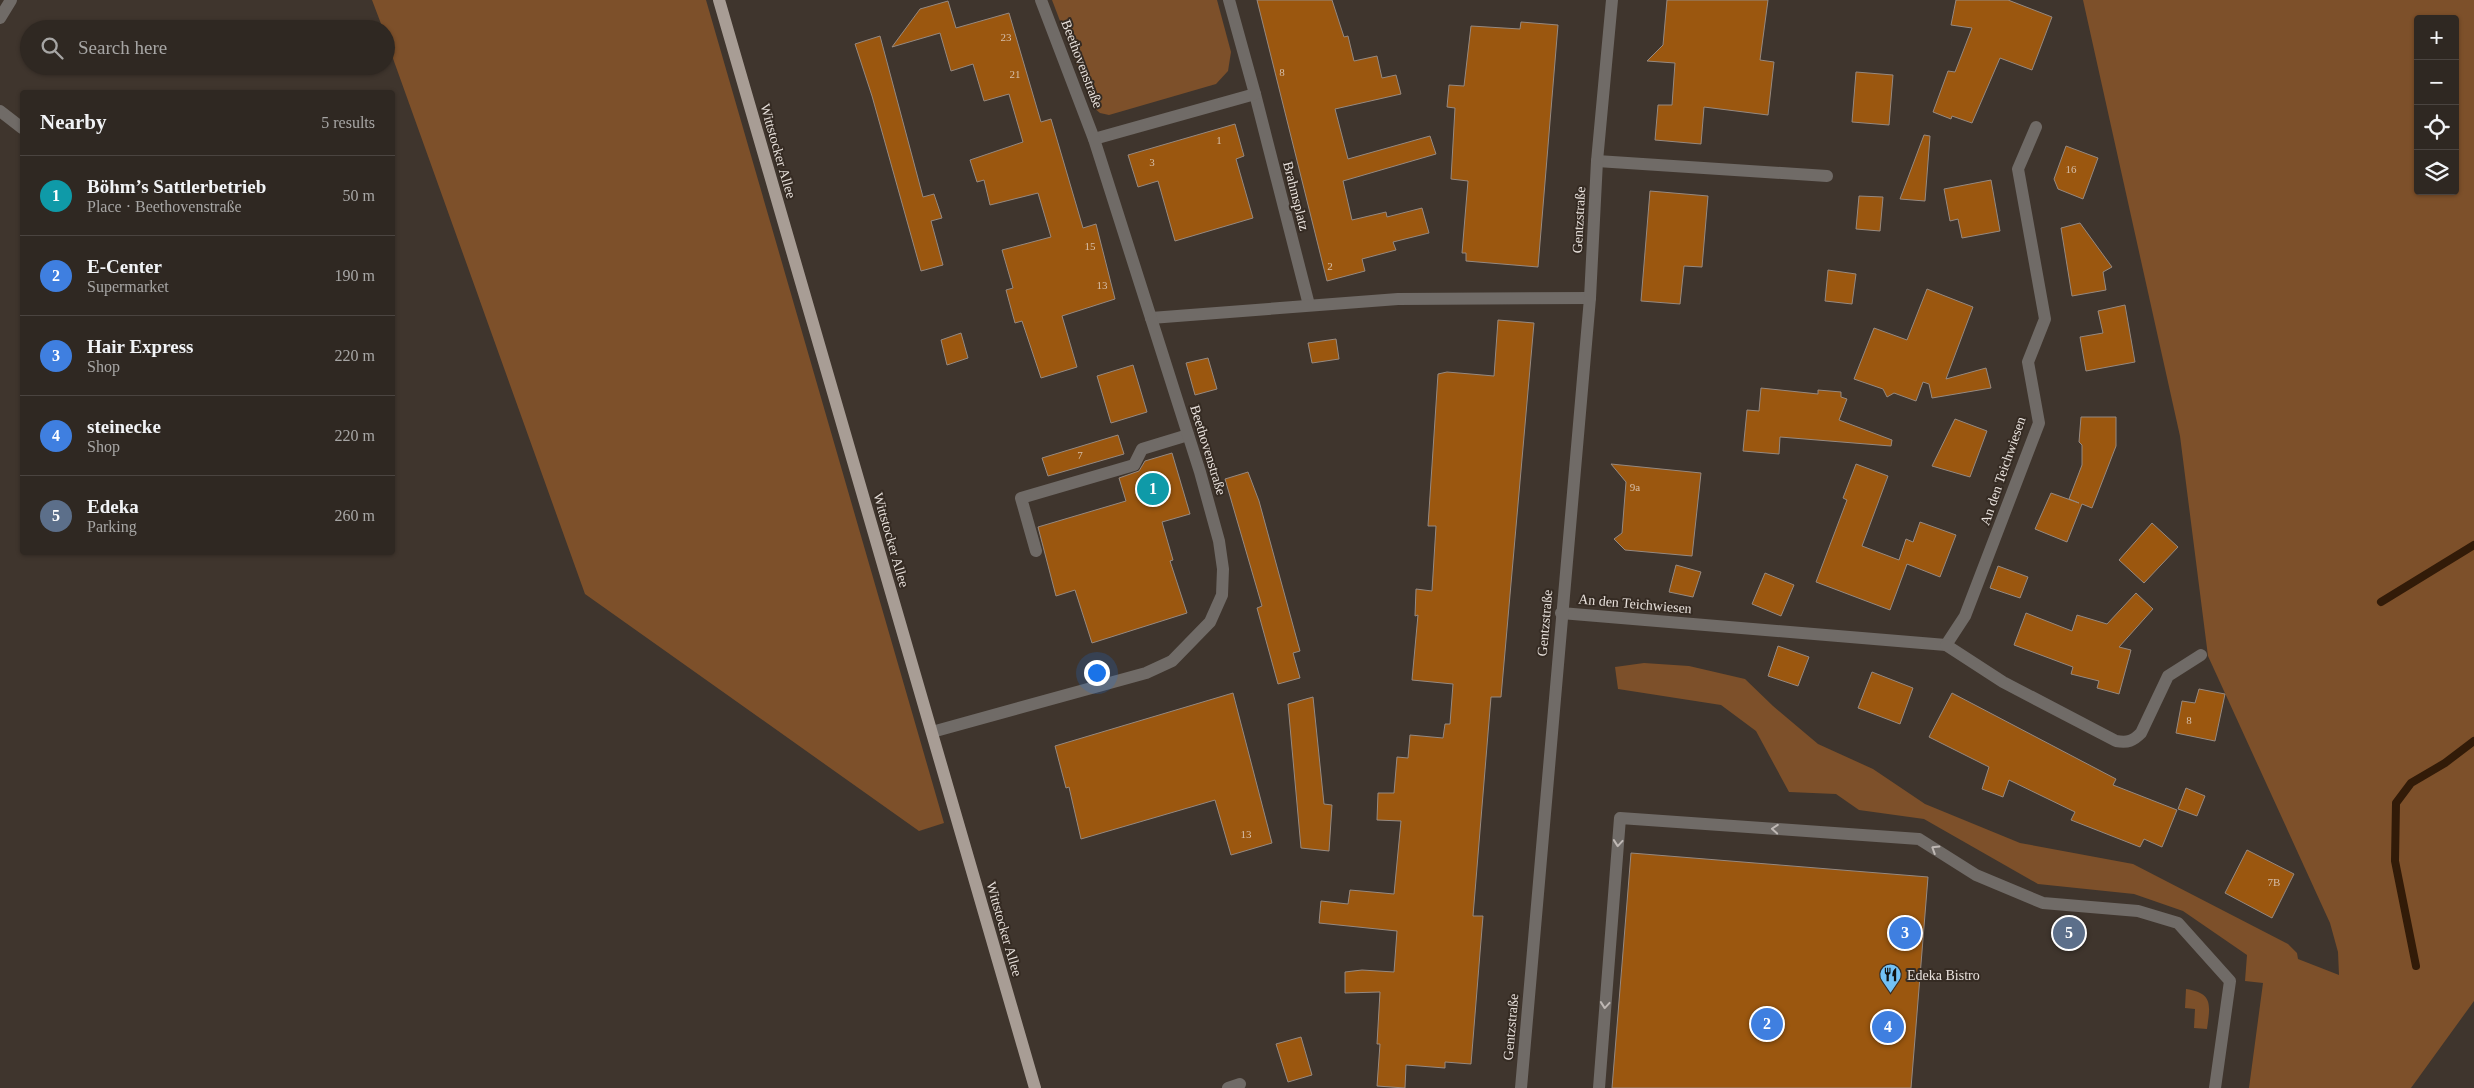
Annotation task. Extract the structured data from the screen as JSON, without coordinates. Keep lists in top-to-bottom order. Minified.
{"streets":{"main road":["Wittstocker Allee"],"street":["Beethovenstraße","Brahmsplatz","Gentzstraße","An den Teichwiesen"]},"crossings":[["Beethovenstraße","Wittstocker Allee"],["Gentzstraße","An den Teichwiesen"]],"places":{"restaurant":["Edeka Bistro"]},"house_numbers":["23","8","21","1","3","16","15","2","13","7","9a","8","13","7B"],"page":{"map_buttons":["+","−"],"search":"Search here","heading":["Nearby","5 results"],"list":[{"mark":"1","name":"Böhm’s Sattlerbetrieb","note":"Place · Beethovenstraße","value":"50 m"},{"mark":"2","name":"E-Center","note":"Supermarket","value":"190 m"},{"mark":"3","name":"Hair Express","note":"Shop","value":"220 m"},{"mark":"4","name":"steinecke","note":"Shop","value":"220 m"},{"mark":"5","name":"Edeka","note":"Parking","value":"260 m"}],"pins":["1","3","5","2","4"]}}
